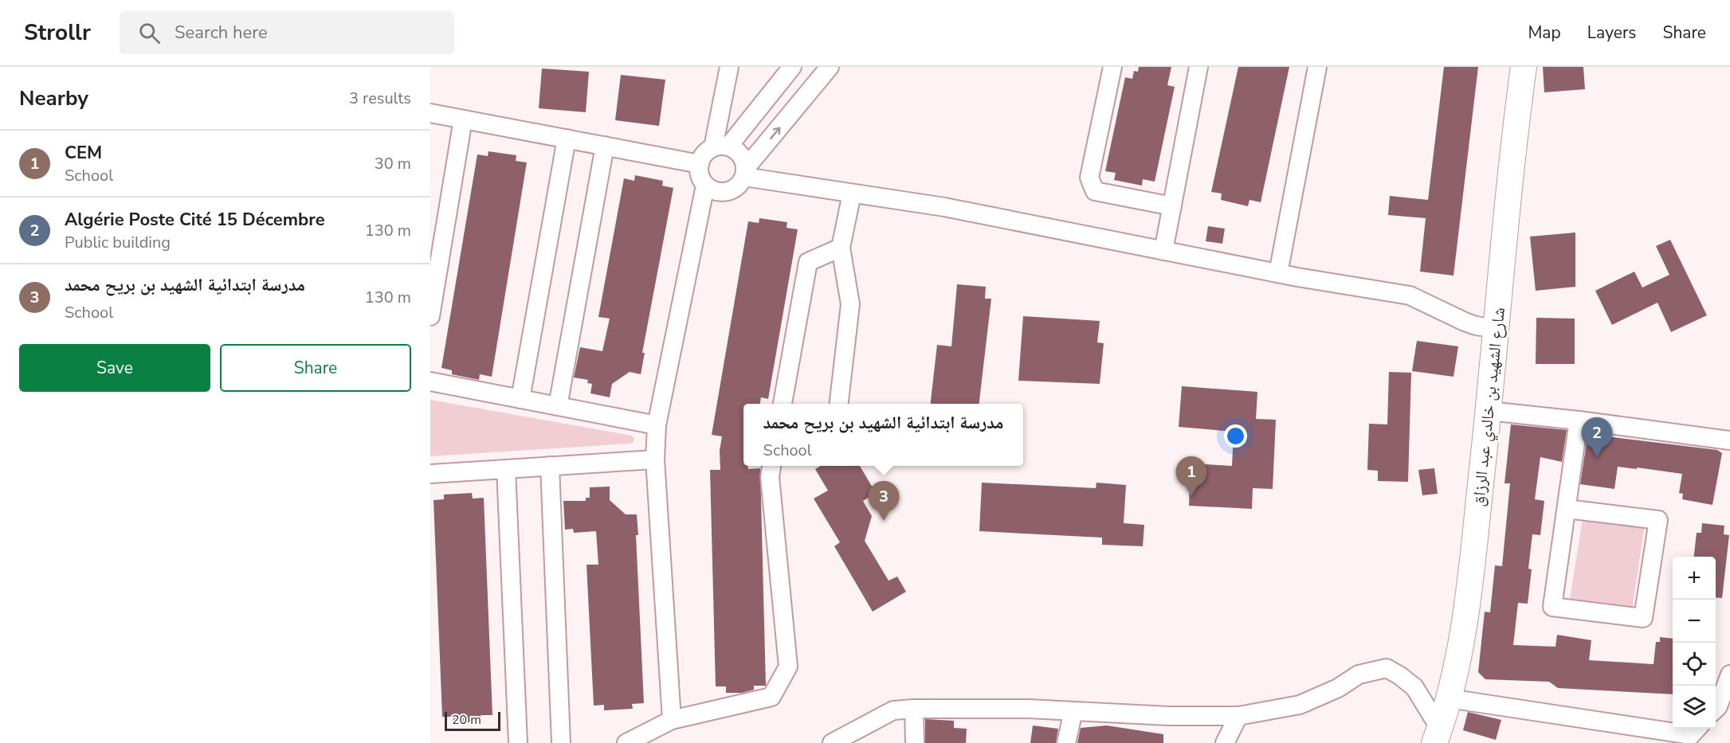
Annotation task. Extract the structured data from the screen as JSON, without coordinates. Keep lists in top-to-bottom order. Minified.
{"streets":{"main road":["شارع الشهيد بن خالدي عبد الرزاق"]},"scale_bar":"20 m","page":{"header":"Strollr","search":"Search here","nav":["Map","Layers","Share"],"heading":["Nearby","3 results"],"list":[{"mark":"1","name":"CEM","note":"School","value":"30 m"},{"mark":"2","name":"Algérie Poste Cité 15 Décembre","note":"Public building","value":"130 m"},{"mark":"3","name":"مدرسة ابتدائية الشهيد بن بريح محمد","note":"School","value":"130 m"}],"buttons":["Save","Share"],"popup":["مدرسة ابتدائية الشهيد بن بريح محمد","School"],"pins":["2","1","3"],"map_buttons":["+","−"],"scale":"20 m"}}
